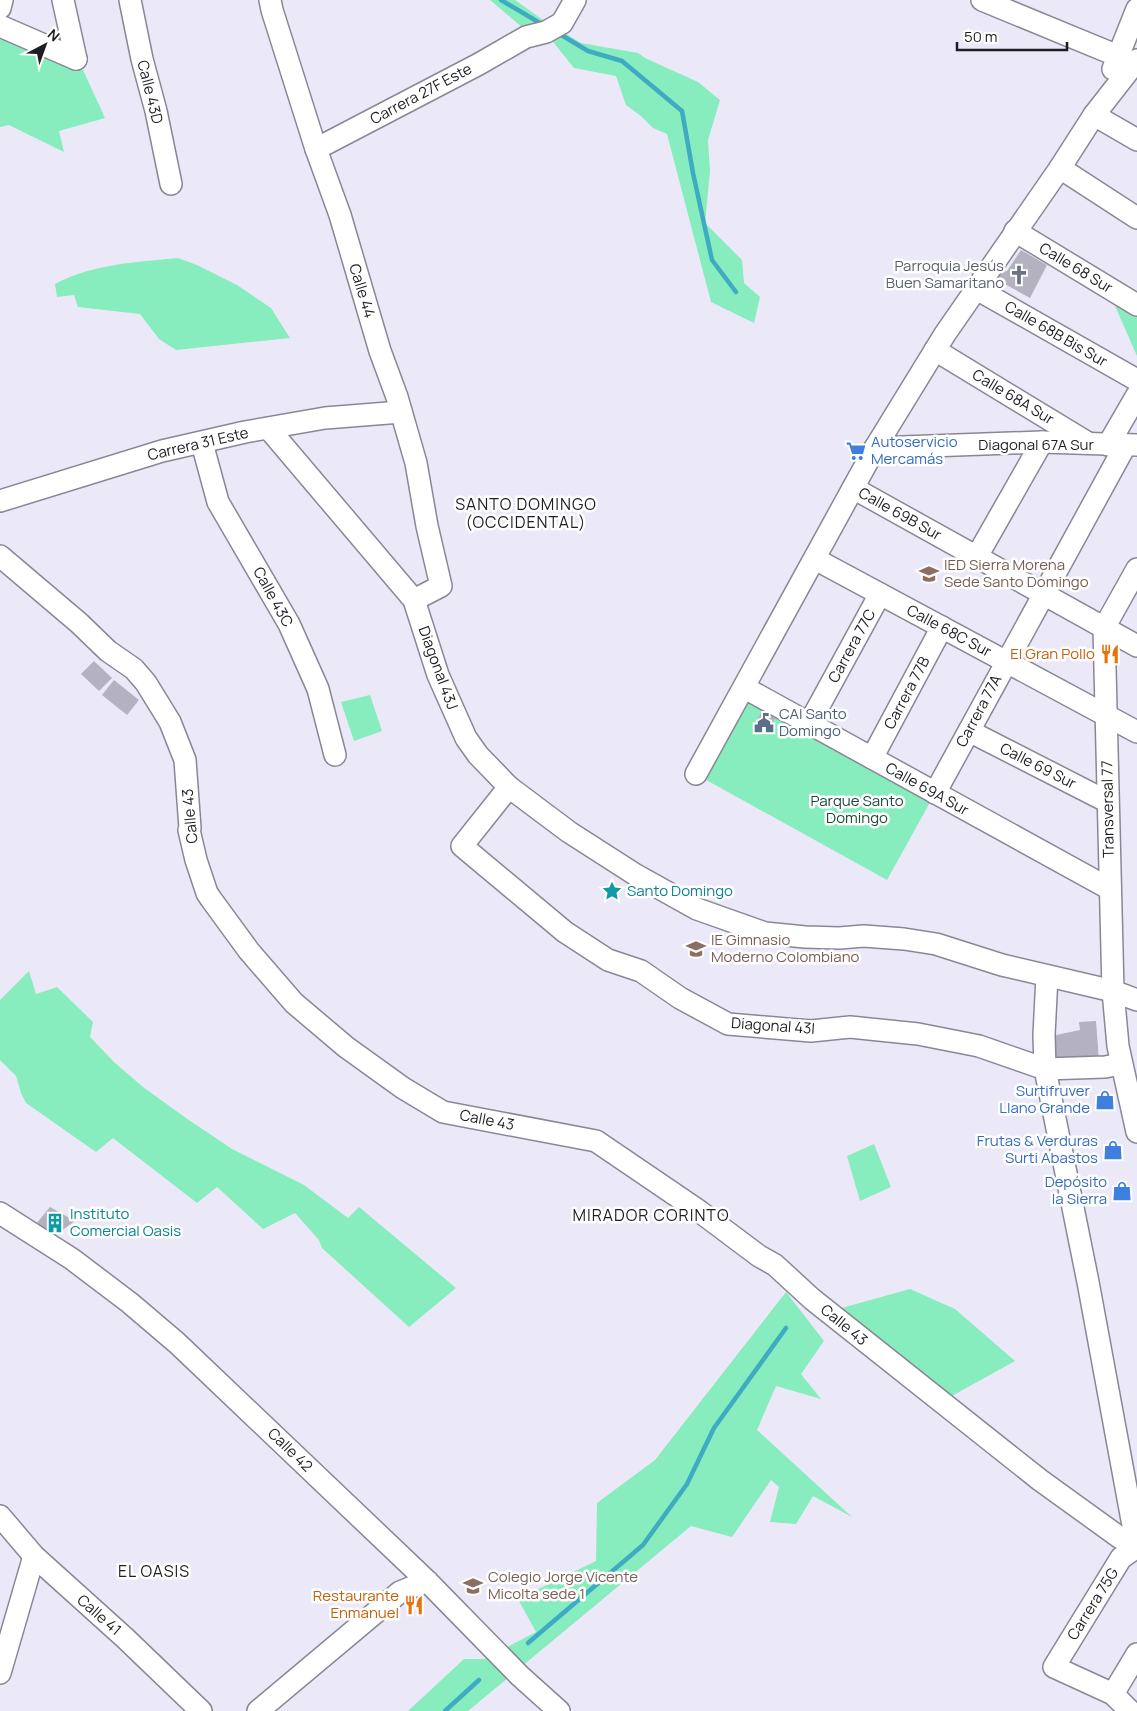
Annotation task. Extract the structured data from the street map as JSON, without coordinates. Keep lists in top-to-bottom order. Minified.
{"streets":{"street":["Calle 43D","Carrera 27F Este","Calle 68 Sur","Calle 44","Calle 68B Bis Sur","Calle 68A Sur","Carrera 31 Este","Diagonal 67A Sur","Calle 69B Sur","Calle 43C","Calle 68C Sur","Carrera 77C","Diagonal 43J","Carrera 77B","Carrera 77A","Calle 69 Sur","Calle 69A Sur","Transversal 77","Calle 43","Diagonal 43I","Calle 42","Carrera 75G","Calle 41"]},"crossings":[["Carrera 27F Este","Calle 44"],["Calle 44","Carrera 31 Este"],["Calle 44","Diagonal 43J"],["Calle 68A Sur","Diagonal 67A Sur"],["Calle 68A Sur","Carrera 77A"],["Carrera 31 Este","Calle 43C"],["Carrera 31 Este","Diagonal 43J"],["Diagonal 67A Sur","Carrera 77A"],["Calle 69B Sur","Carrera 77A"],["Calle 69B Sur","Transversal 77"],["Calle 68C Sur","Carrera 77C"],["Calle 68C Sur","Carrera 77B"],["Calle 68C Sur","Carrera 77A"],["Calle 68C Sur","Transversal 77"],["Carrera 77C","Calle 69A Sur"],["Diagonal 43J","Diagonal 43I"],["Carrera 77B","Calle 69A Sur"],["Carrera 77A","Calle 69 Sur"],["Carrera 77A","Calle 69A Sur"],["Calle 69 Sur","Transversal 77"],["Calle 69A Sur","Transversal 77"],["Calle 43","Carrera 75G"]],"districts":["SANTO DOMINGO (OCCIDENTAL)","MIRADOR CORINTO","EL OASIS"],"parks":["Parque Santo Domingo"],"places":{"church":["Parroquia Jesús Buen Samaritano"],"supermarket":["Autoservicio Mercamás"],"school or university":["IED Sierra Morena Sede Santo Domingo","IE Gimnasio Moderno Colombiano","Colegio Jorge Vicente Micolta sede 1"],"restaurant":["El Gran Pollo","Restaurante Enmanuel"],"public building":["CAI Santo Domingo"],"place":["Santo Domingo"],"shop":["Surtifruver Llano Grande","Frutas & Verduras Surti Abastos","Depósito la Sierra"],"building":["Instituto Comercial Oasis"]},"scale_bar":"50 m","north":"top right"}
